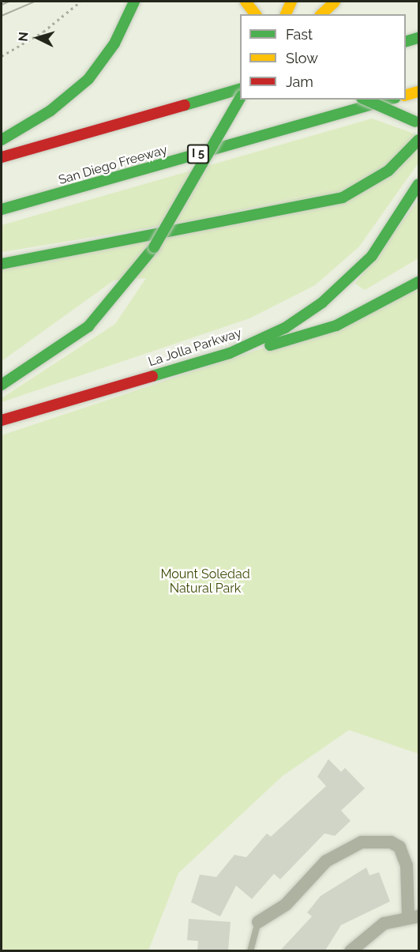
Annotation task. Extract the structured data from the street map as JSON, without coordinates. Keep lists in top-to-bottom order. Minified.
{"streets":{"highway":["I 5","San Diego Freeway","La Jolla Parkway"]},"parks":["Mount Soledad Natural Park"],"legend":["Fast","Slow","Jam"],"north":"left"}
